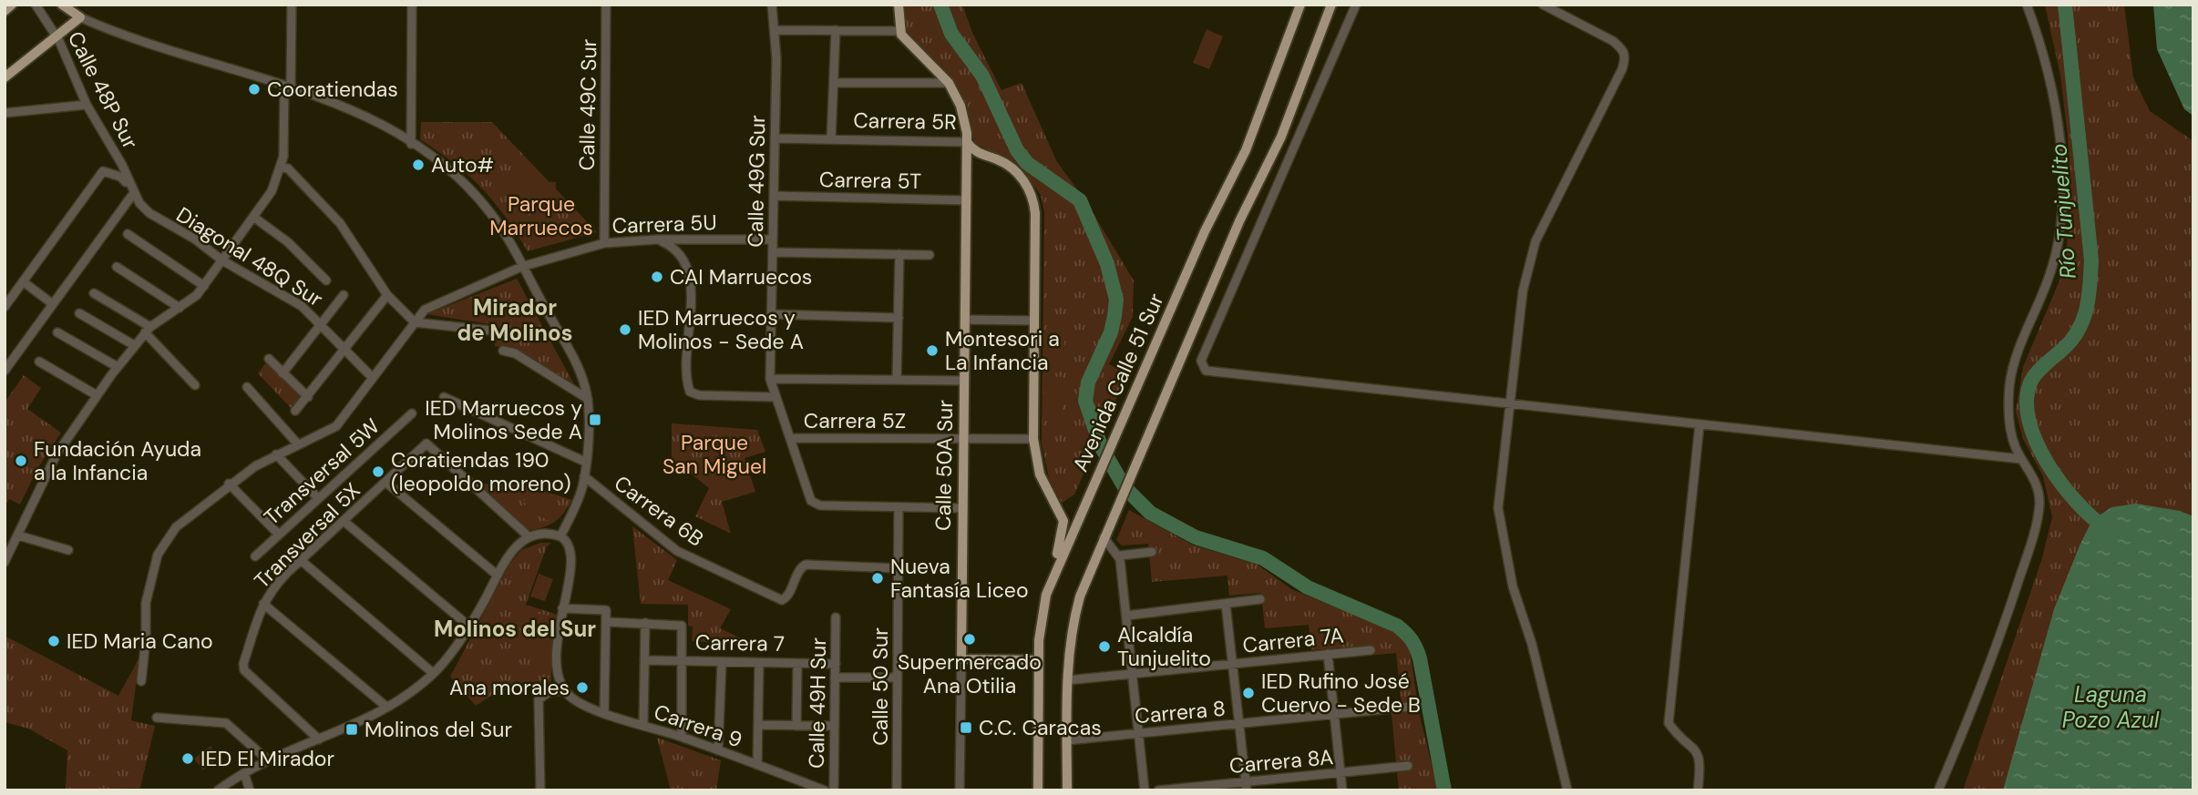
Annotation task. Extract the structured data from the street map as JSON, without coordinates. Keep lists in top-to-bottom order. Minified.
{"streets":{"main road":["Carrera 5R","Avenida Calle 51 Sur","Calle 50A Sur"],"street":["Calle 48P Sur","Calle 49C Sur","Carrera 5T","Calle 49G Sur","Carrera 5U","Diagonal 48Q Sur","Carrera 5Z","Transversal 5W","Carrera 6B","Transversal 5X","Carrera 7A","Carrera 7","Calle 50 Sur","Calle 49H Sur","Carrera 8","Carrera 9","Carrera 8A"]},"crossings":[["Calle 48P Sur","Diagonal 48Q Sur"],["Calle 49C Sur","Carrera 5U"],["Carrera 5R","Calle 49G Sur"],["Carrera 5R","Avenida Calle 51 Sur"],["Carrera 5R","Carrera 5Z"],["Carrera 5R","Calle 50A Sur"],["Carrera 5T","Calle 49G Sur"],["Carrera 5T","Calle 50A Sur"],["Calle 49G Sur","Carrera 5U"],["Calle 49G Sur","Carrera 5Z"],["Calle 49G Sur","Calle 50 Sur"],["Carrera 5U","Diagonal 48Q Sur"],["Carrera 5Z","Calle 50A Sur"],["Carrera 6B","Calle 50 Sur"],["Carrera 7","Calle 49H Sur"]],"districts":["Mirador de Molinos","Molinos del Sur"],"water":["Río Tunjuelito","Laguna Pozo Azul"],"parks":["Parque Marruecos","Parque San Miguel"],"places":{"other":["Cooratiendas","Auto#","CAI Marruecos","IED Marruecos y Molinos - Sede A","Montesori a La Infancia","Fundación Ayuda a la Infancia","Coratiendas 190 (leopoldo moreno)","Nueva Fantasía Liceo","Supermercado Ana Otilia","IED Maria Cano","Alcaldía Tunjuelito","Ana morales","IED Rufino José Cuervo - Sede B","IED El Mirador"],"transit":["IED Marruecos y Molinos Sede A","C.C. Caracas","Molinos del Sur"]}}
